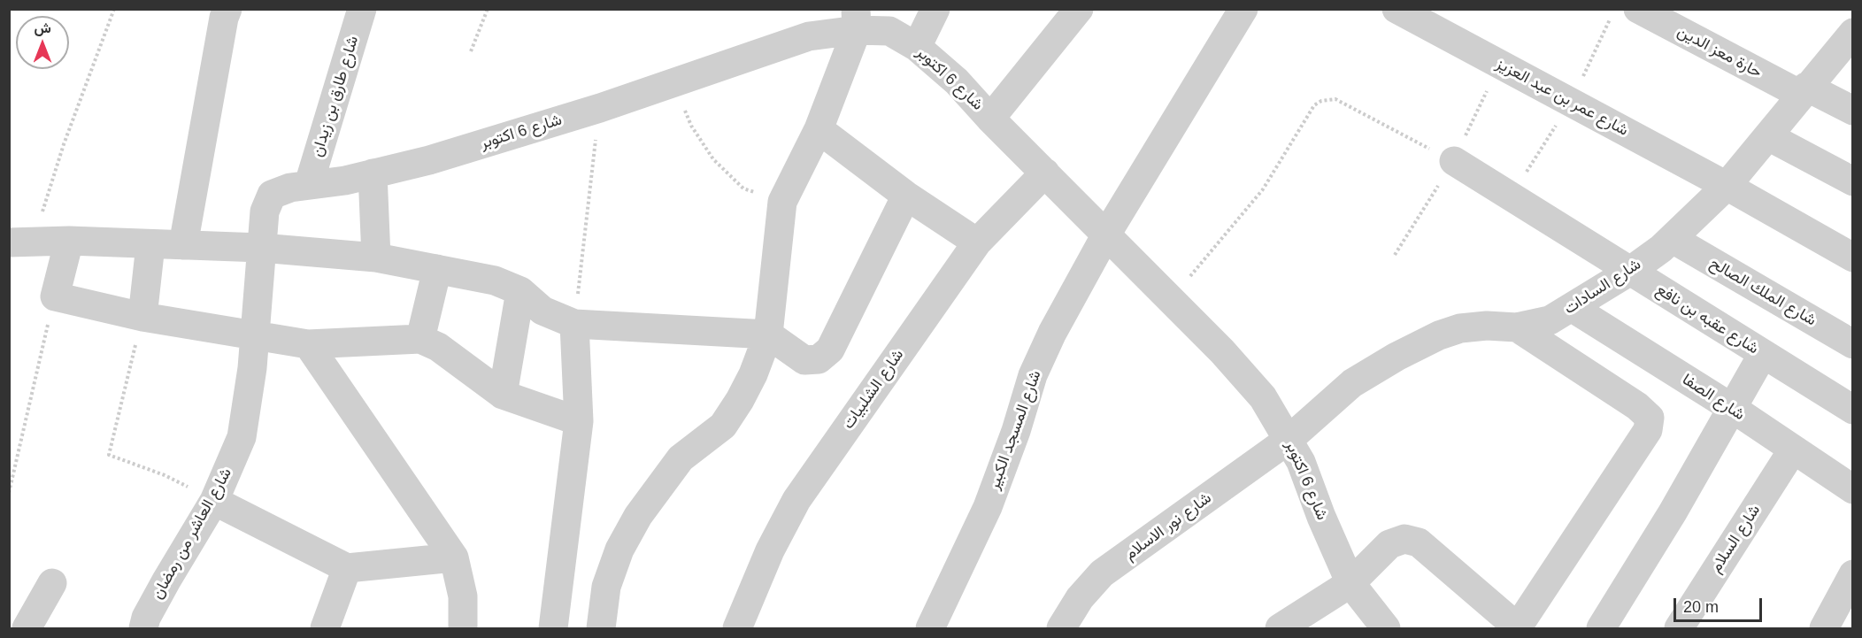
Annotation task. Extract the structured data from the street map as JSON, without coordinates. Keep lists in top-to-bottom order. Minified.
{"streets":{"street":["حارة معز الدين","شارع 6 اكتوبر","شارع طارق بن زيدان","شارع عمر بن عبد العزيز","شارع السادات","شارع الملك الصالح","شارع عقبه بن نافع","شارع الشلبيات","شارع الصفا","شارع المسجد الكبير","شارع نور الاسلام","شارع العاشر من رمضان","شارع السلام"]},"crossings":[["حارة معز الدين","شارع السادات"],["شارع 6 اكتوبر","شارع طارق بن زيدان"],["شارع 6 اكتوبر","شارع السادات"],["شارع 6 اكتوبر","شارع الشلبيات"],["شارع 6 اكتوبر","شارع المسجد الكبير"],["شارع 6 اكتوبر","شارع نور الاسلام"],["شارع 6 اكتوبر","شارع العاشر من رمضان"],["شارع عمر بن عبد العزيز","شارع السادات"],["شارع السادات","شارع الملك الصالح"],["شارع السادات","شارع عقبه بن نافع"],["شارع السادات","شارع الصفا"],["شارع السادات","شارع نور الاسلام"],["شارع الصفا","شارع السلام"]],"scale_bar":"20 m","north":"top"}
